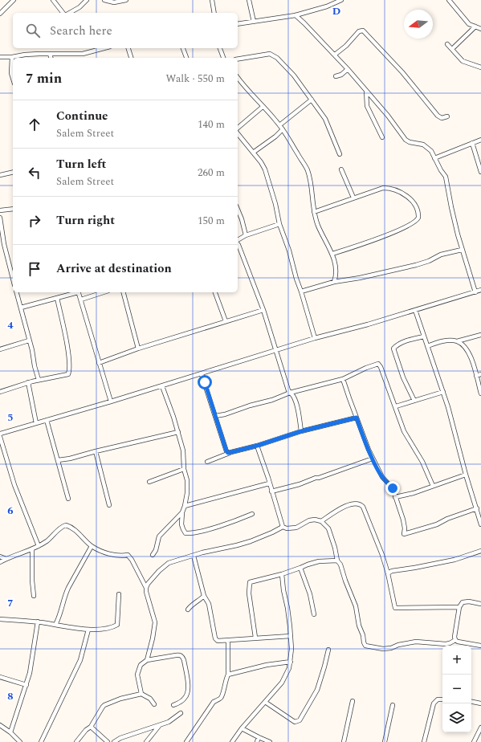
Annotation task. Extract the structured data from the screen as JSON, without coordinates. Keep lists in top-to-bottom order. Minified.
{"north":"left","page":{"search":"Search here","heading":["7 min","Walk · 550 m"],"list":[["Continue","Salem Street","140 m"],["Turn left","Salem Street","260 m"],["Turn right","150 m"],"Arrive at destination"],"map_buttons":["+","−"]},"grid":{"columns":["D"],"rows":["4","5","6","7","8"]}}
